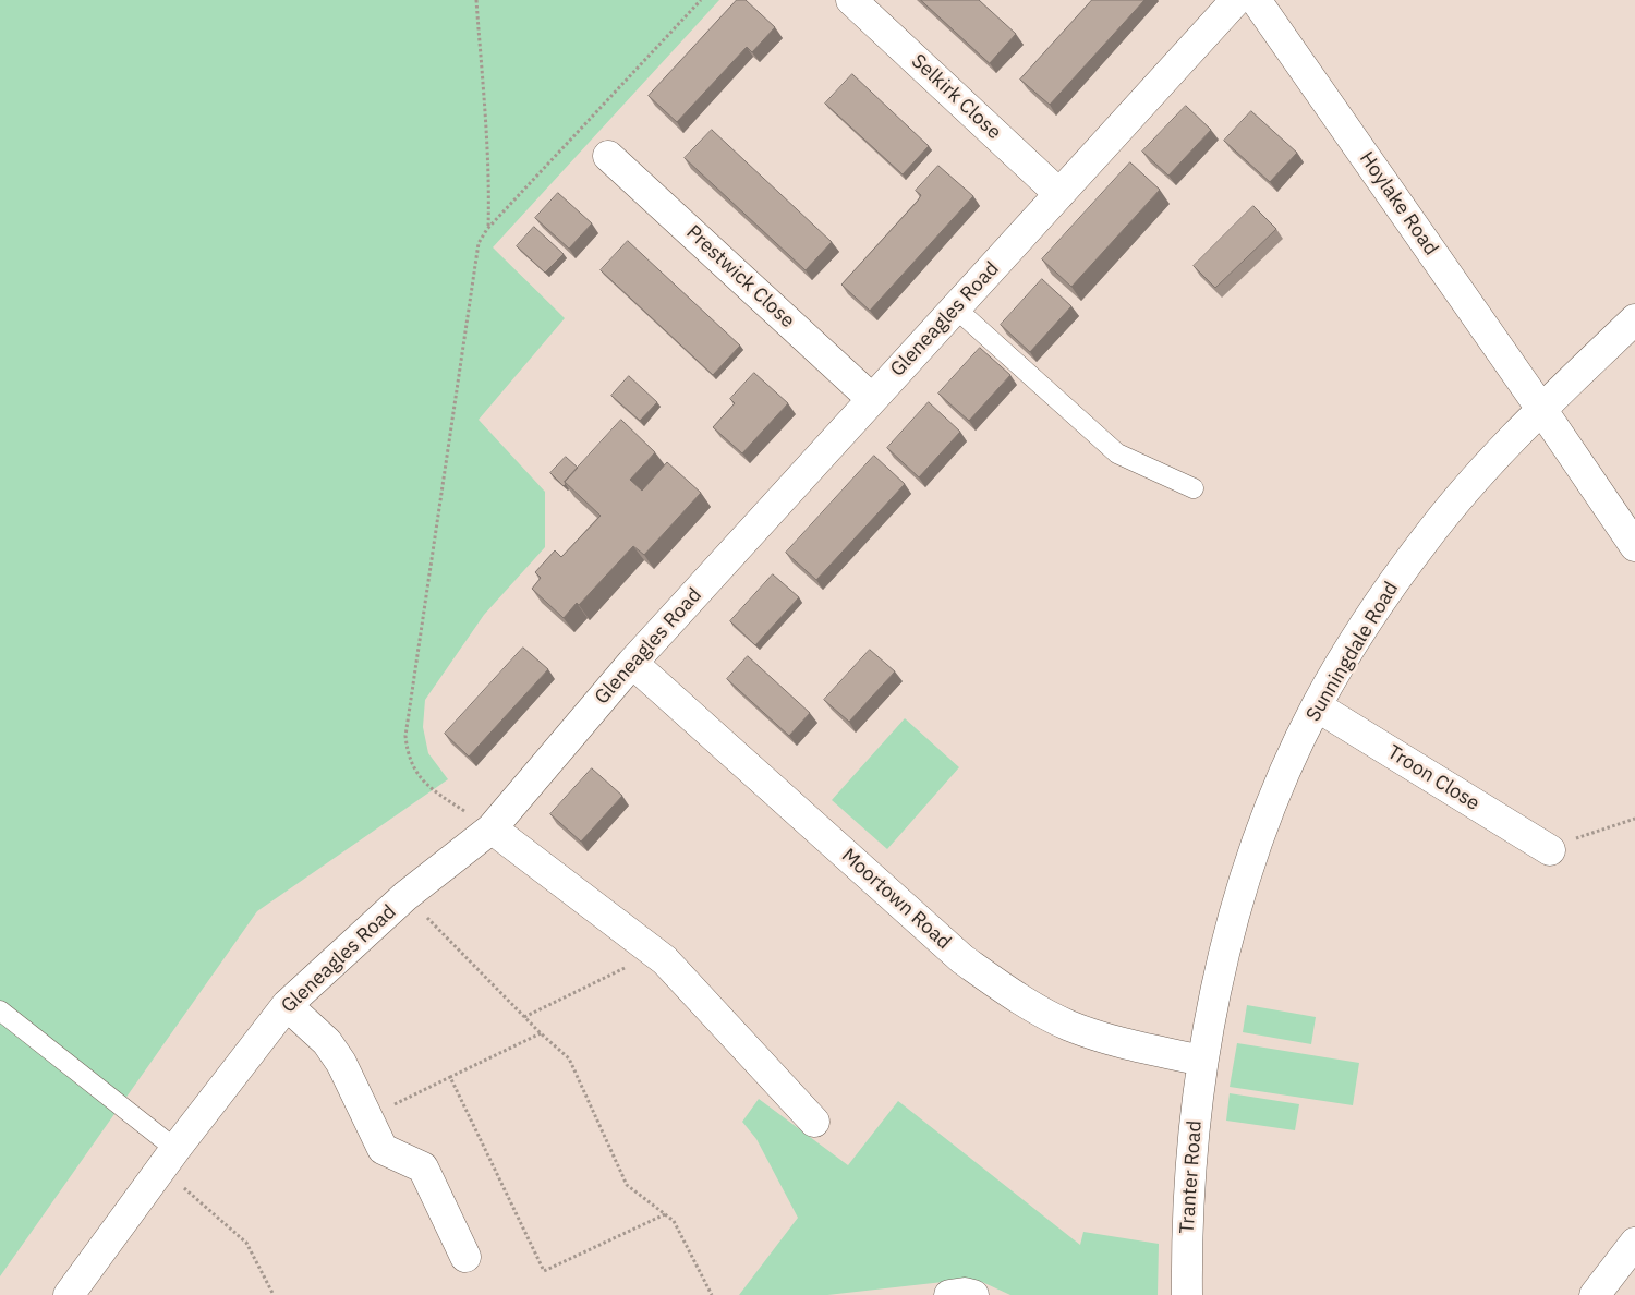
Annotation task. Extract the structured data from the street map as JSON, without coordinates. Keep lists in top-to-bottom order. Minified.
{"streets":{"street":["Selkirk Close","Hoylake Road","Prestwick Close","Gleneagles Road","Sunningdale Road","Troon Close","Moortown Road","Tranter Road"]},"crossings":[["Selkirk Close","Gleneagles Road"],["Hoylake Road","Sunningdale Road"],["Prestwick Close","Gleneagles Road"],["Gleneagles Road","Moortown Road"],["Sunningdale Road","Troon Close"],["Sunningdale Road","Moortown Road"],["Sunningdale Road","Tranter Road"],["Moortown Road","Tranter Road"]]}
